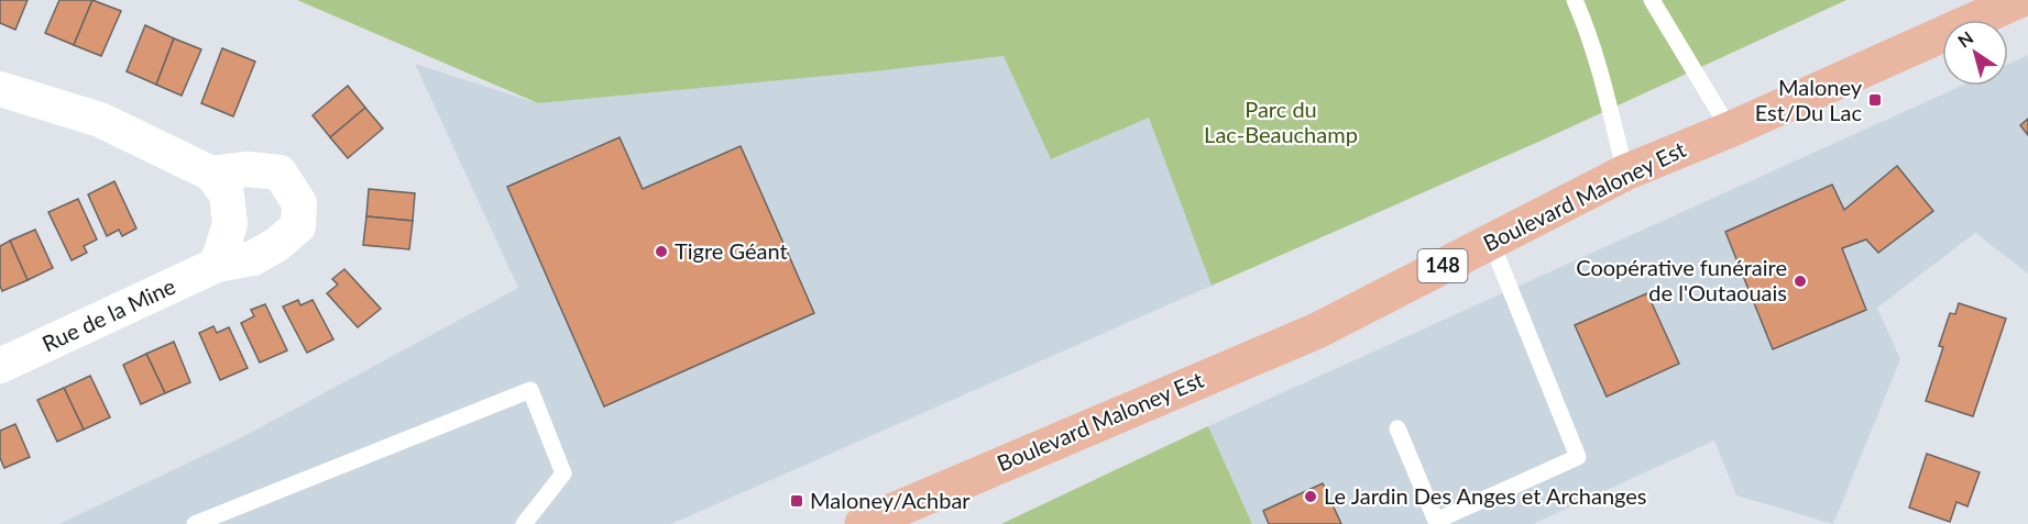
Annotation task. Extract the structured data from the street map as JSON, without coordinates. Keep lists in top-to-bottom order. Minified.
{"streets":{"main road":["Boulevard Maloney Est","148"],"street":["Rue de la Mine"]},"parks":["Parc du Lac-Beauchamp"],"places":{"transit":["Maloney Est/Du Lac","Maloney/Achbar"],"other":["Tigre Géant","Coopérative funéraire de l'Outaouais","Le Jardin Des Anges et Archanges"]},"north":"top left"}
